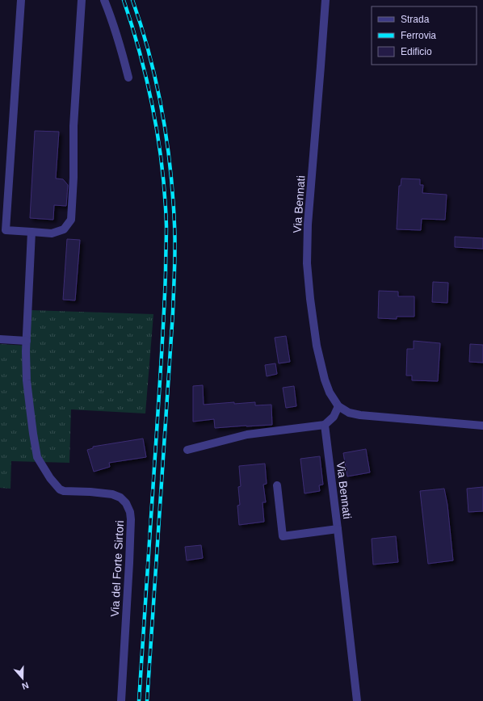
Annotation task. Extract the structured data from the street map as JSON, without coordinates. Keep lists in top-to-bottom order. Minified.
{"streets":{"street":["Via Bennati","Via del Forte Sirtori"]},"legend":["Strada","Ferrovia","Edificio"],"north":"bottom"}
